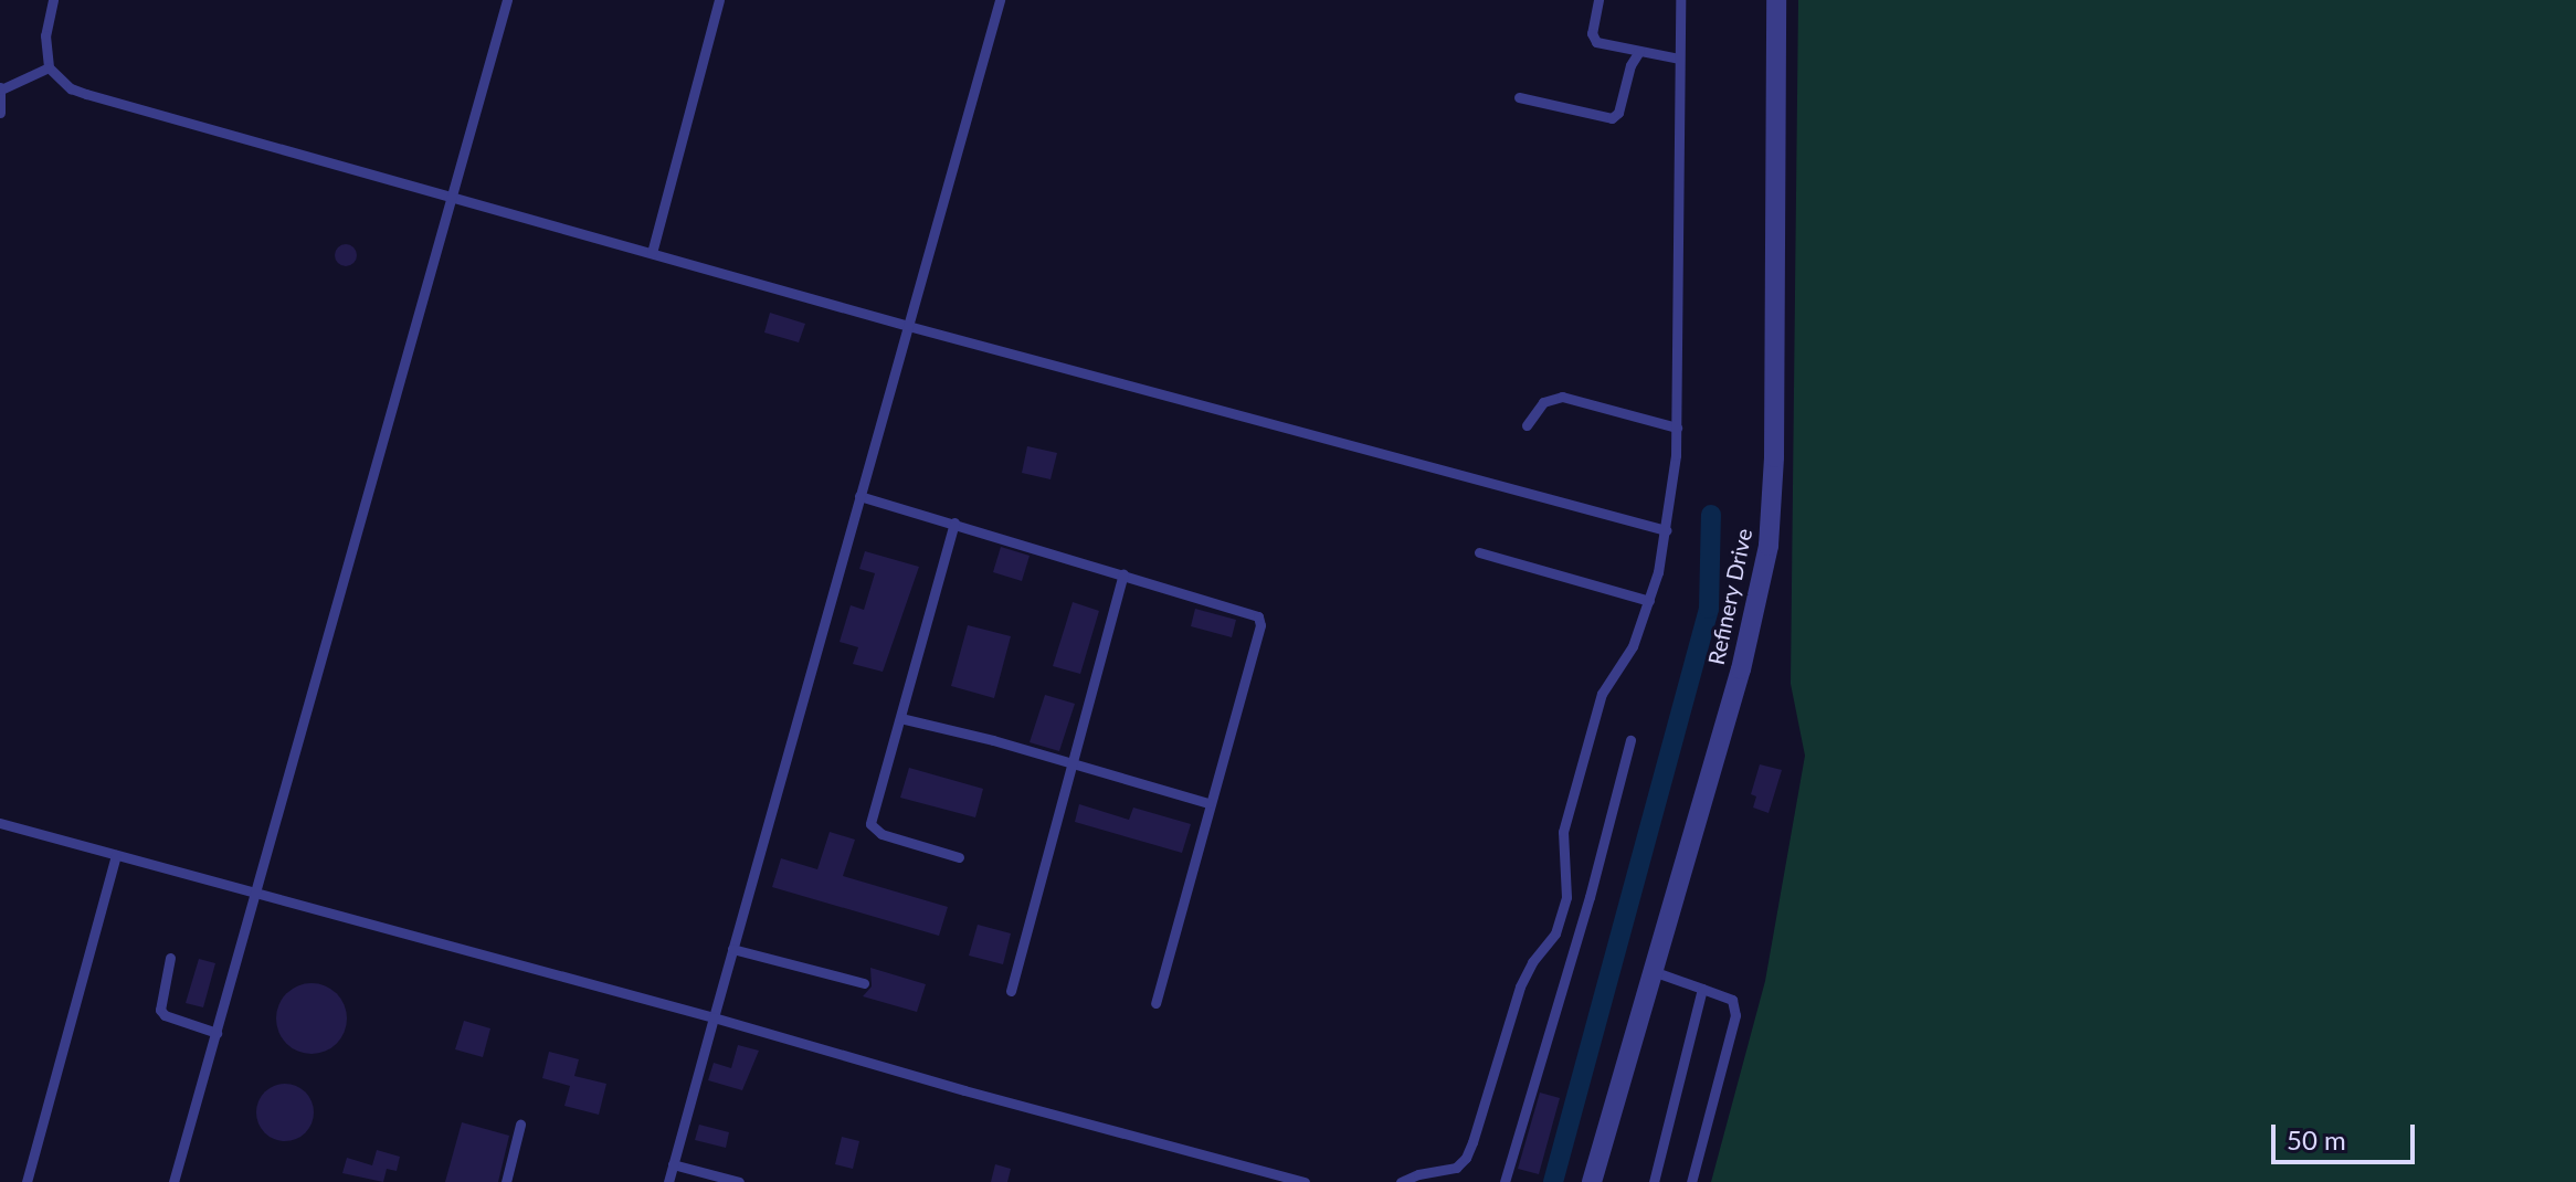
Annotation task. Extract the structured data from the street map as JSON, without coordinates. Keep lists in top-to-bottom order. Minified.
{"streets":{"street":["Refinery Drive"]},"scale_bar":"50 m"}
